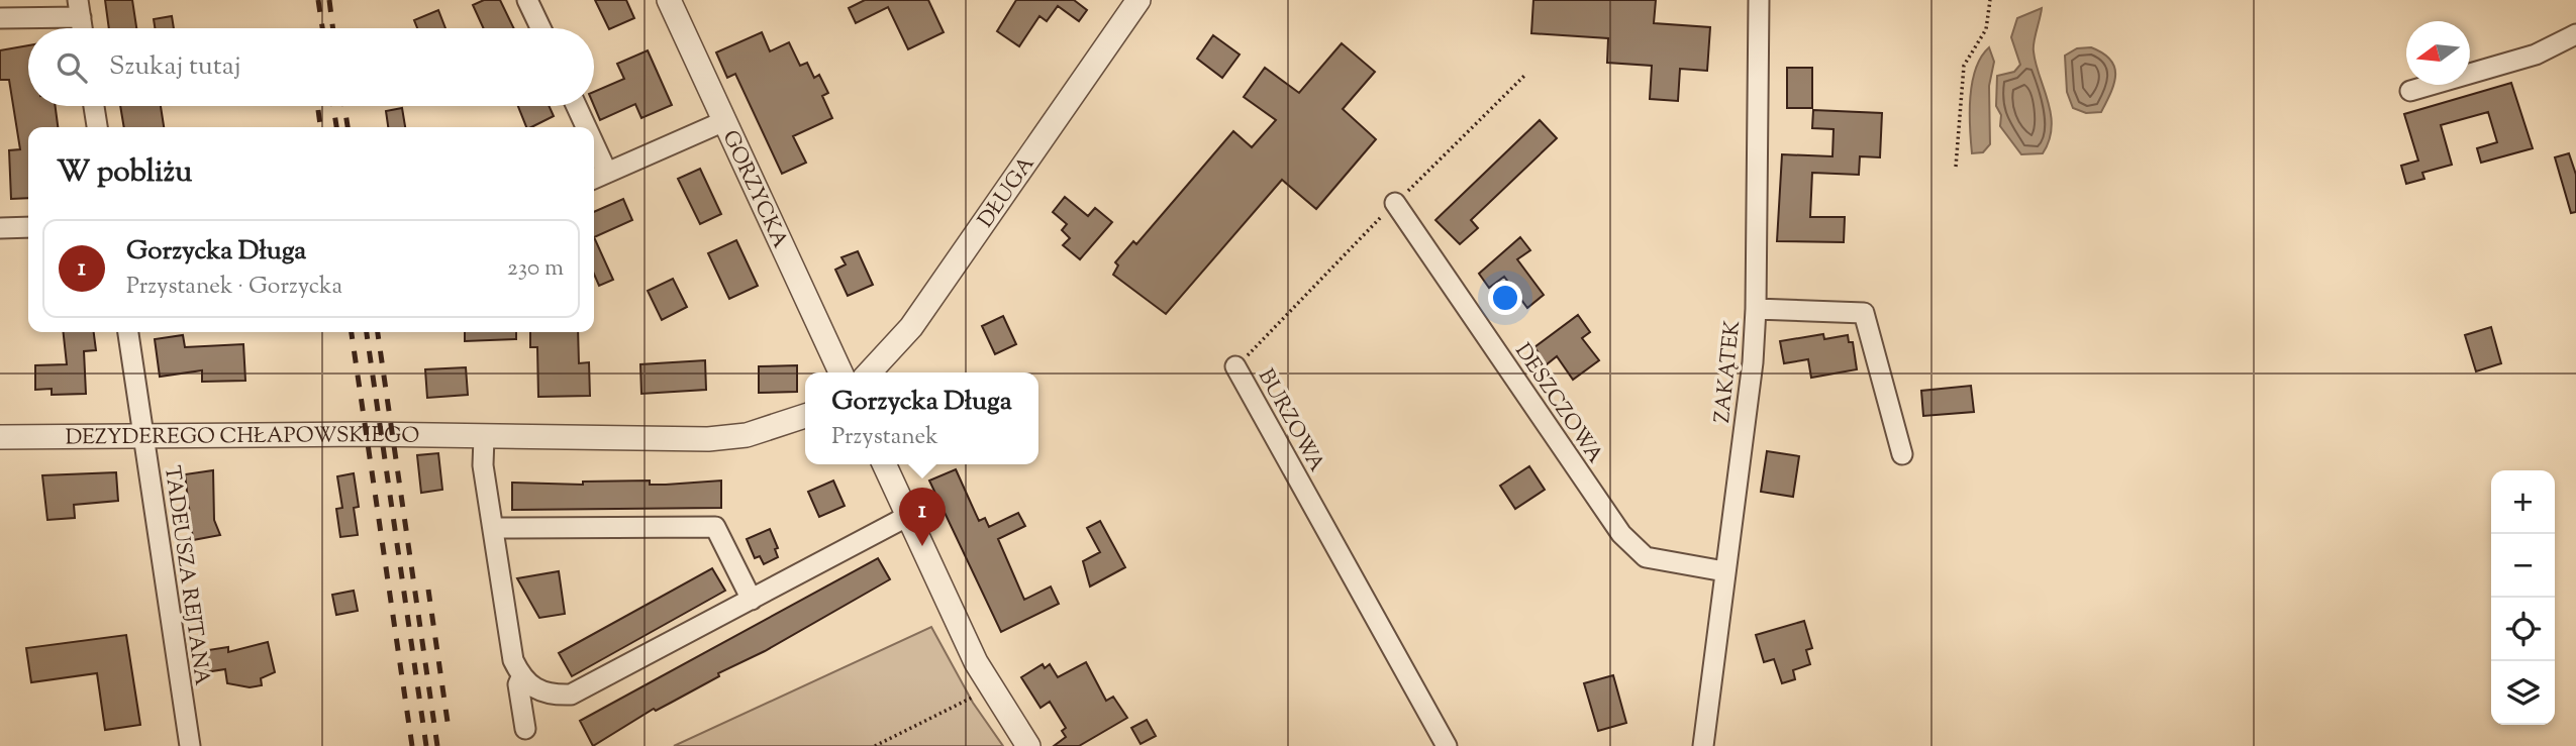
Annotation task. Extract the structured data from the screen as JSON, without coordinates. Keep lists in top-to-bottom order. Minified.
{"streets":{"street":["GORZYCKA","DŁUGA","ZAKĄTEK","DESZCZOWA","BURZOWA","DEZYDEREGO CHŁAPOWSKIEGO","TADEUSZA REJTANA"]},"crossings":[["ZAKĄTEK","DESZCZOWA"],["DESZCZOWA","BURZOWA"],["DEZYDEREGO CHŁAPOWSKIEGO","TADEUSZA REJTANA"]],"north":"left","page":{"search":"Szukaj tutaj","heading":"W pobliżu","list":[{"mark":"1","name":"Gorzycka Długa","note":"Przystanek · Gorzycka","value":"230 m"}],"popup":["Gorzycka Długa","Przystanek"],"map_buttons":["+","−"],"pins":"1"}}
